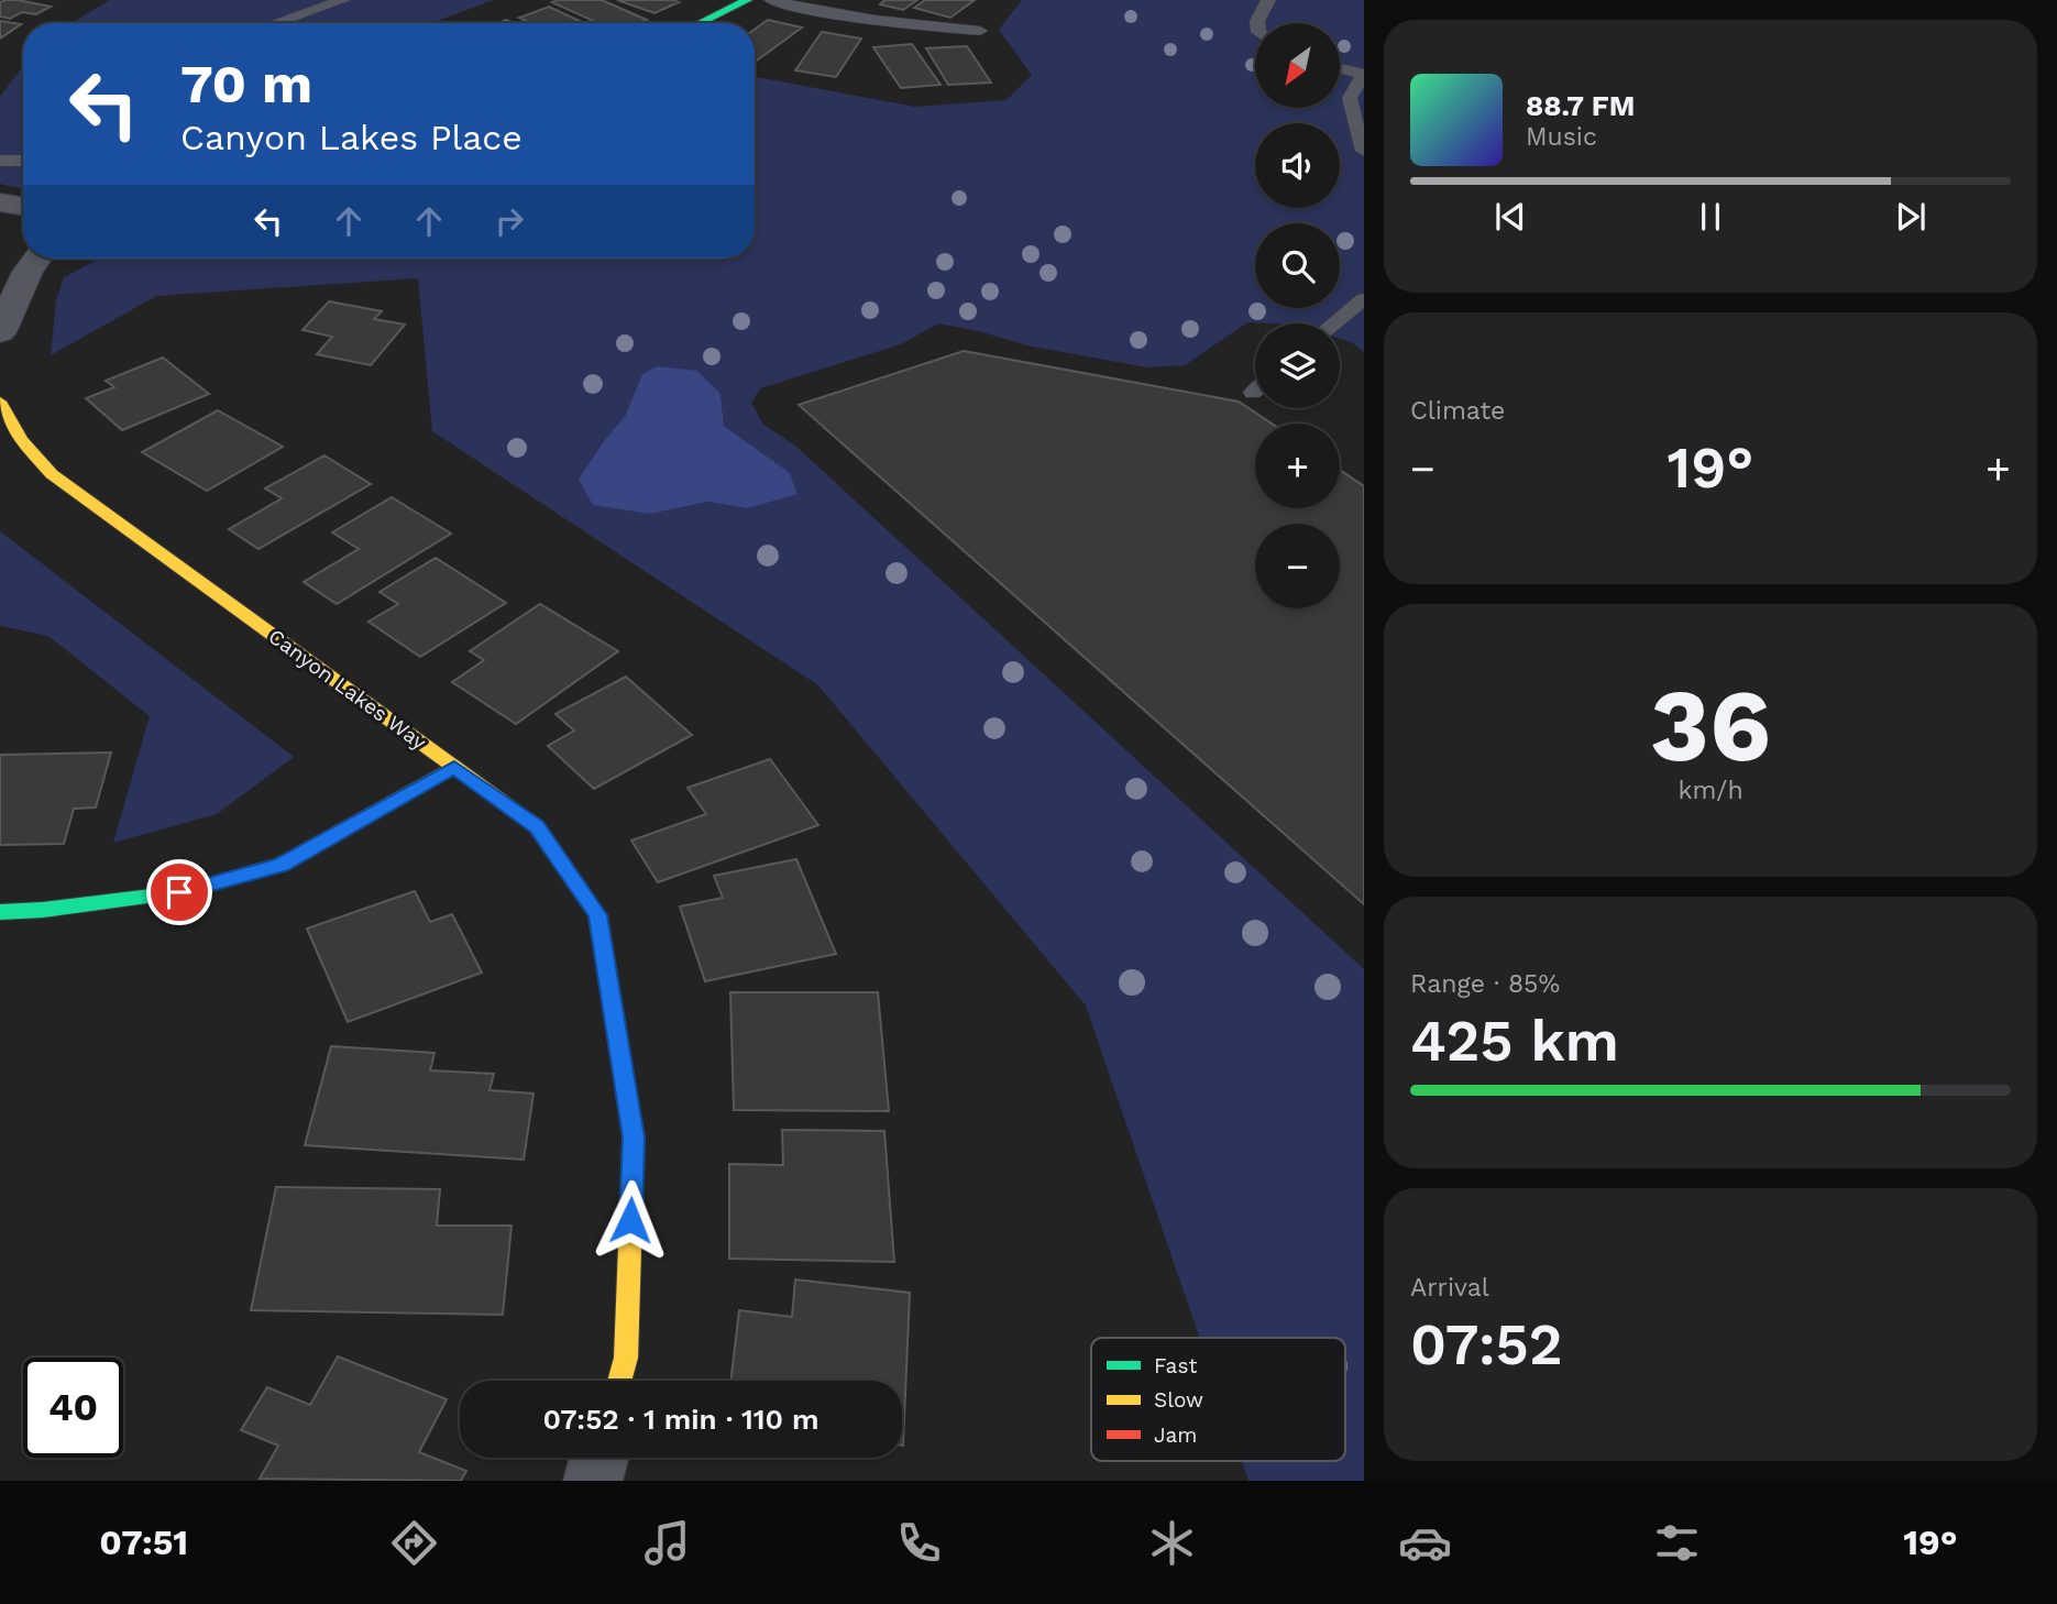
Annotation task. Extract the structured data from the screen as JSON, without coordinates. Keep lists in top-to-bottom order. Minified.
{"streets":{"street":["Canyon Lakes Way"]},"legend":["Fast","Slow","Jam"],"north":"bottom left","page":{"map_buttons":["+","−"],"turn":["70 m","Canyon Lakes Place"],"song":["88.7 FM","Music"],"tile":["Climate",["36","km/h"],["Range · 85%","425 km"],["Arrival","07:52"]],"heat":["−","19°","+"],"limit":"40","trip":"07:52 · 1 min · 110 m","tabs":["07:51","19°"]}}
